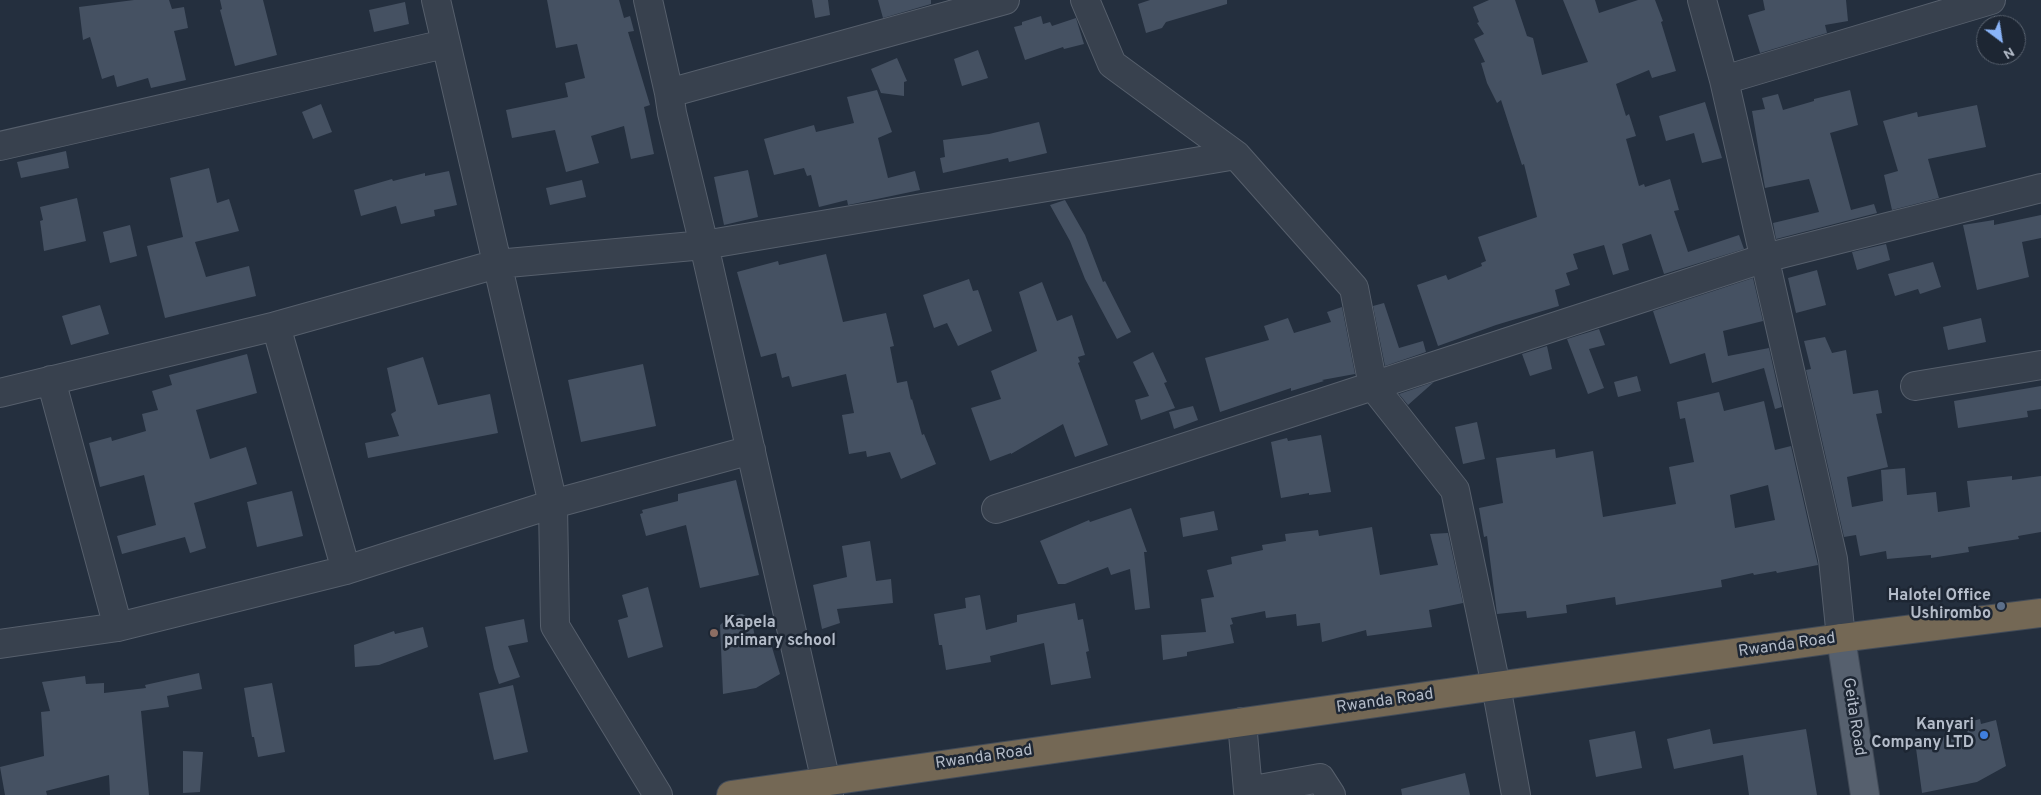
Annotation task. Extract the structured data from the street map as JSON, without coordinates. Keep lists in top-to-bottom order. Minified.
{"streets":{"highway":["Rwanda Road"],"main road":["Geita Road"]},"crossings":[["Rwanda Road","Geita Road"]],"places":["Halotel Office Ushirombo","Kapela primary school","Kanyari Company LTD"],"north":"bottom right"}
